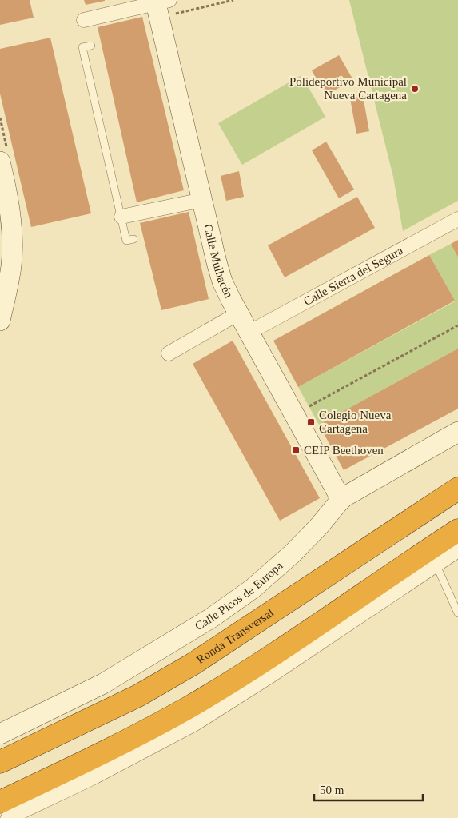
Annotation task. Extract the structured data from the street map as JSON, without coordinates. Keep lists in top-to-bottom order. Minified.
{"streets":{"highway":["Ronda Transversal"],"street":["Calle Mulhacén","Calle Sierra del Segura","Calle Picos de Europa"]},"crossings":[["Calle Mulhacén","Calle Sierra del Segura"],["Calle Mulhacén","Calle Picos de Europa"]],"places":{"other":["Polideportivo Municipal Nueva Cartagena"],"transit":["Colegio Nueva Cartagena","CEIP Beethoven"]},"scale_bar":"50 m"}
